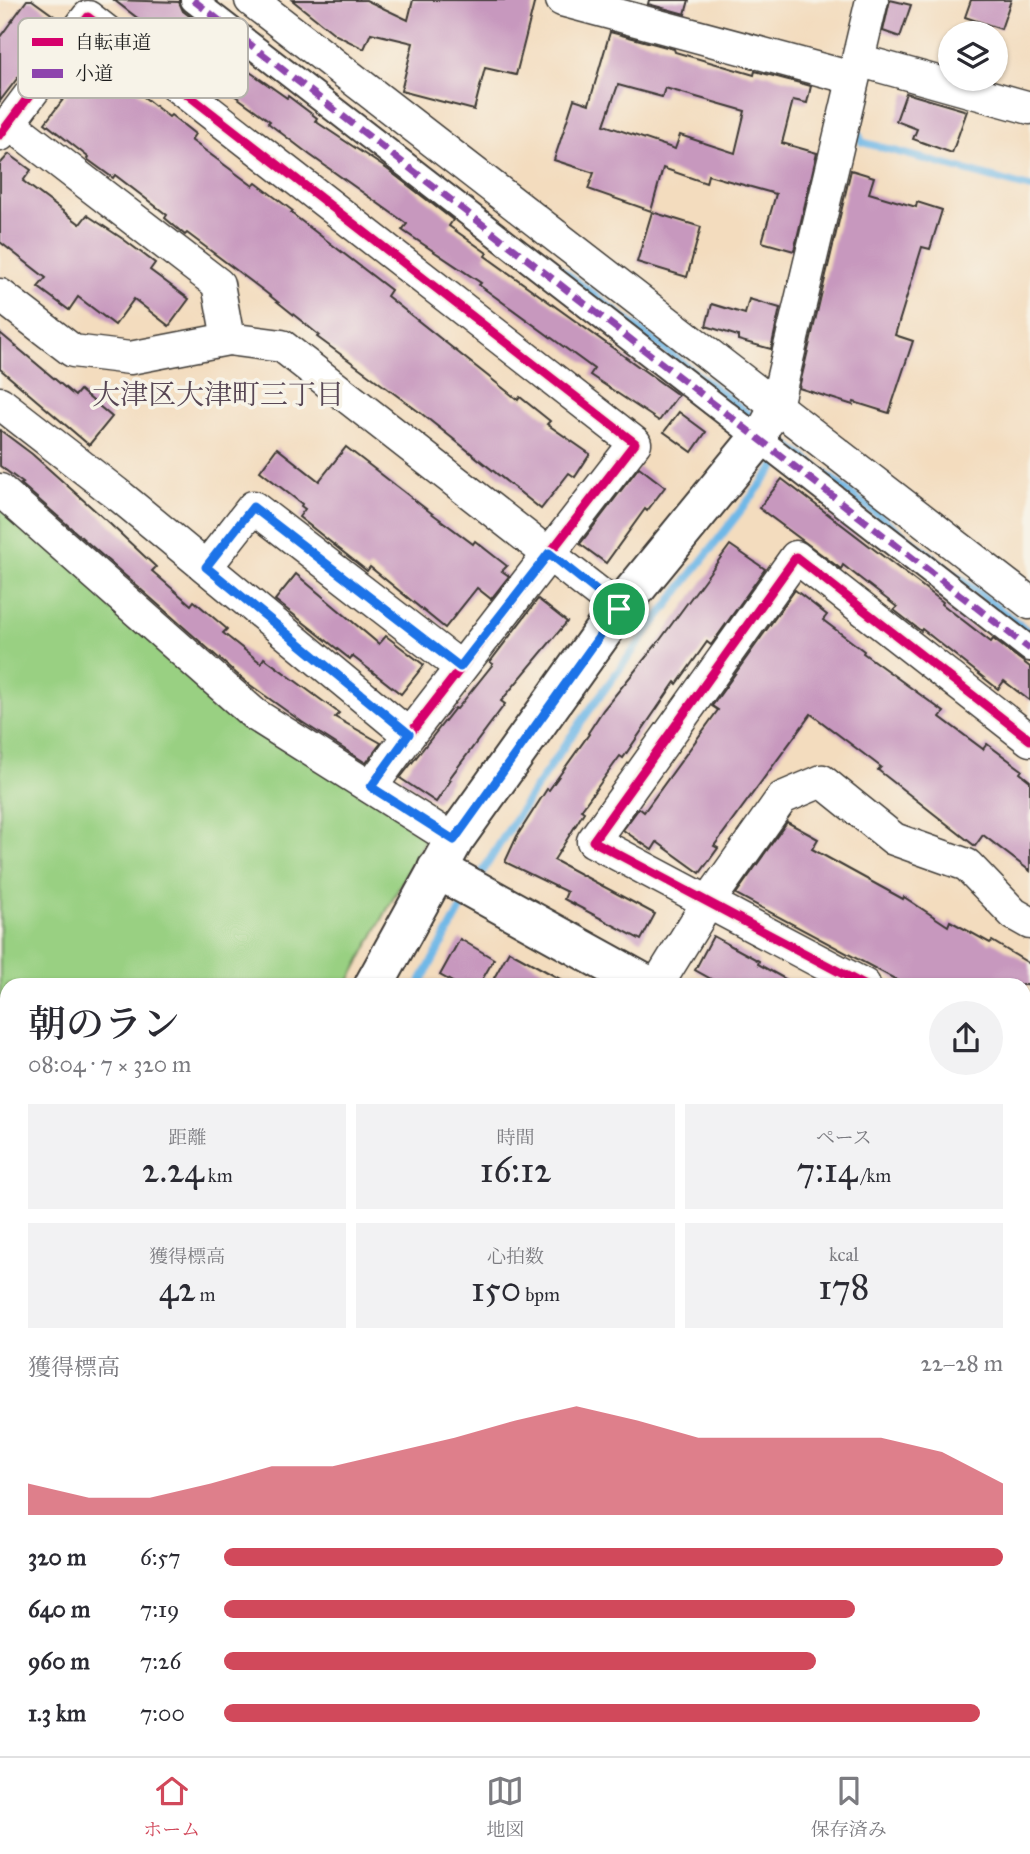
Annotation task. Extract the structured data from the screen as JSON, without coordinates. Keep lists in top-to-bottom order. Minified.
{"districts":["大津区大津町三丁目"],"legend":["自転車道","小道"],"page":{"heading":["朝のラン","08:04 · 7 × 320 m"],"stats":[["距離","2.24 km"],["時間","16:12"],["ペース","7:14 /km"],["獲得標高","42 m"],["心拍数","150 bpm"],["kcal","178"]],"chart":["獲得標高","22–28 m"],"list":[{"name":"320 m","note":"6:57"},{"name":"640 m","note":"7:19"},{"name":"960 m","note":"7:26"},{"name":"1.3 km","note":"7:00"}],"tabs":["ホーム","地図","保存済み"]}}
